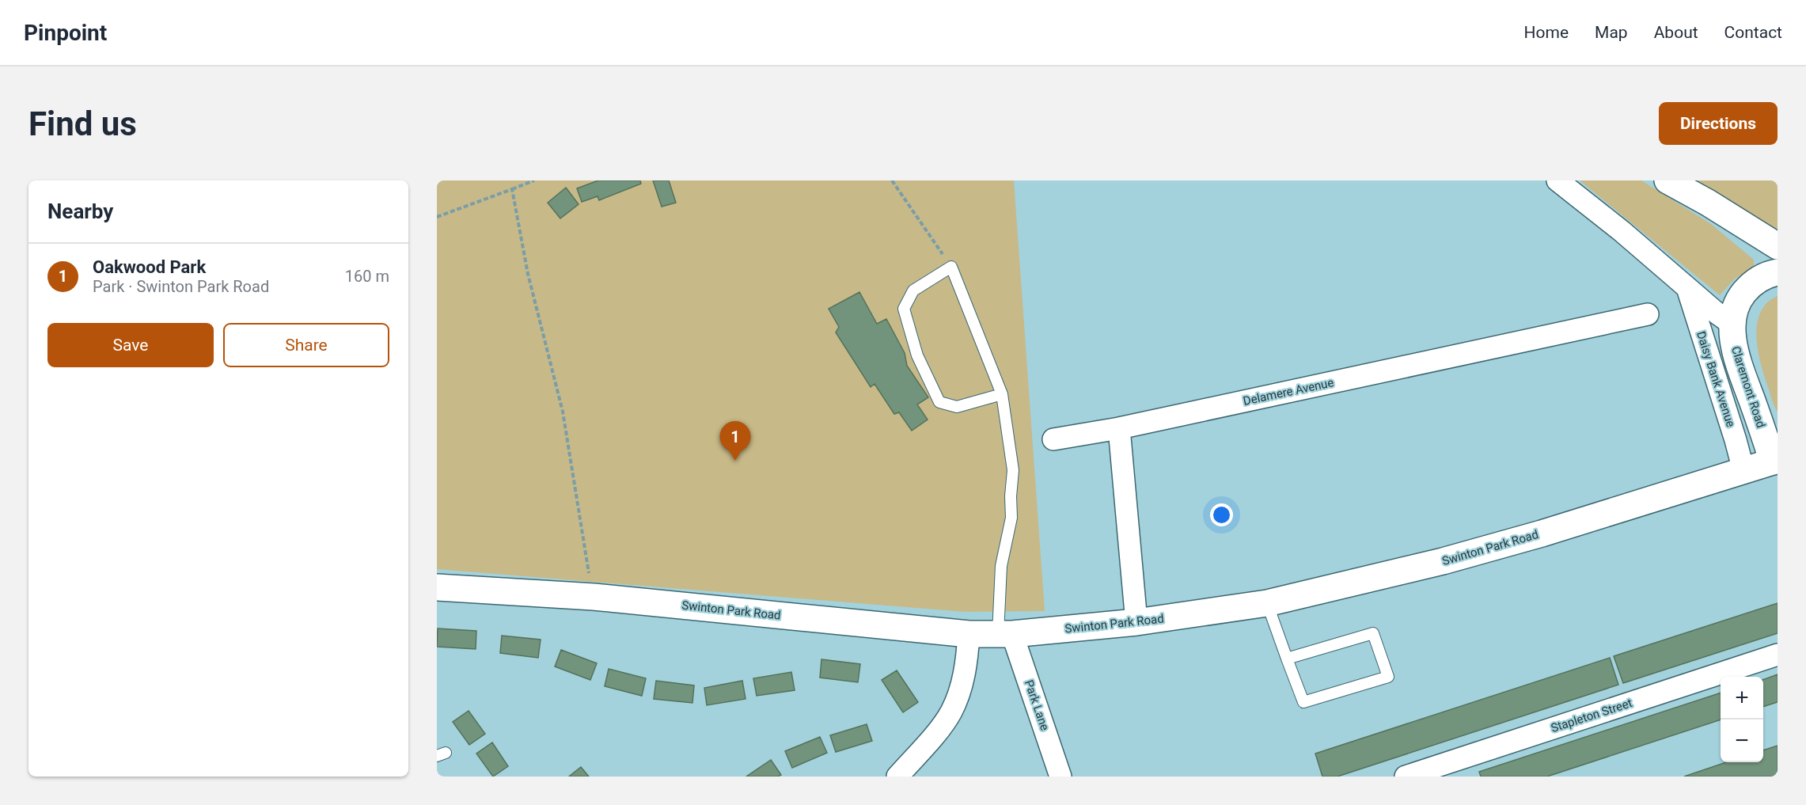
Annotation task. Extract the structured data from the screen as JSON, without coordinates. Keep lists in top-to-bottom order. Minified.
{"streets":{"main road":["Claremont Road","Swinton Park Road"],"street":["Daisy Bank Avenue","Delamere Avenue","Park Lane","Stapleton Street"]},"crossings":[["Daisy Bank Avenue","Swinton Park Road"],["Claremont Road","Swinton Park Road"],["Swinton Park Road","Park Lane"]],"page":{"header":"Pinpoint","nav":["Home","Map","About","Contact"],"buttons":["Directions",["Save","Share"]],"title":"Find us","heading":"Nearby","list":[{"mark":"1","name":"Oakwood Park","note":"Park · Swinton Park Road","value":"160 m"}],"pins":"1","map_buttons":["+","−"]}}
